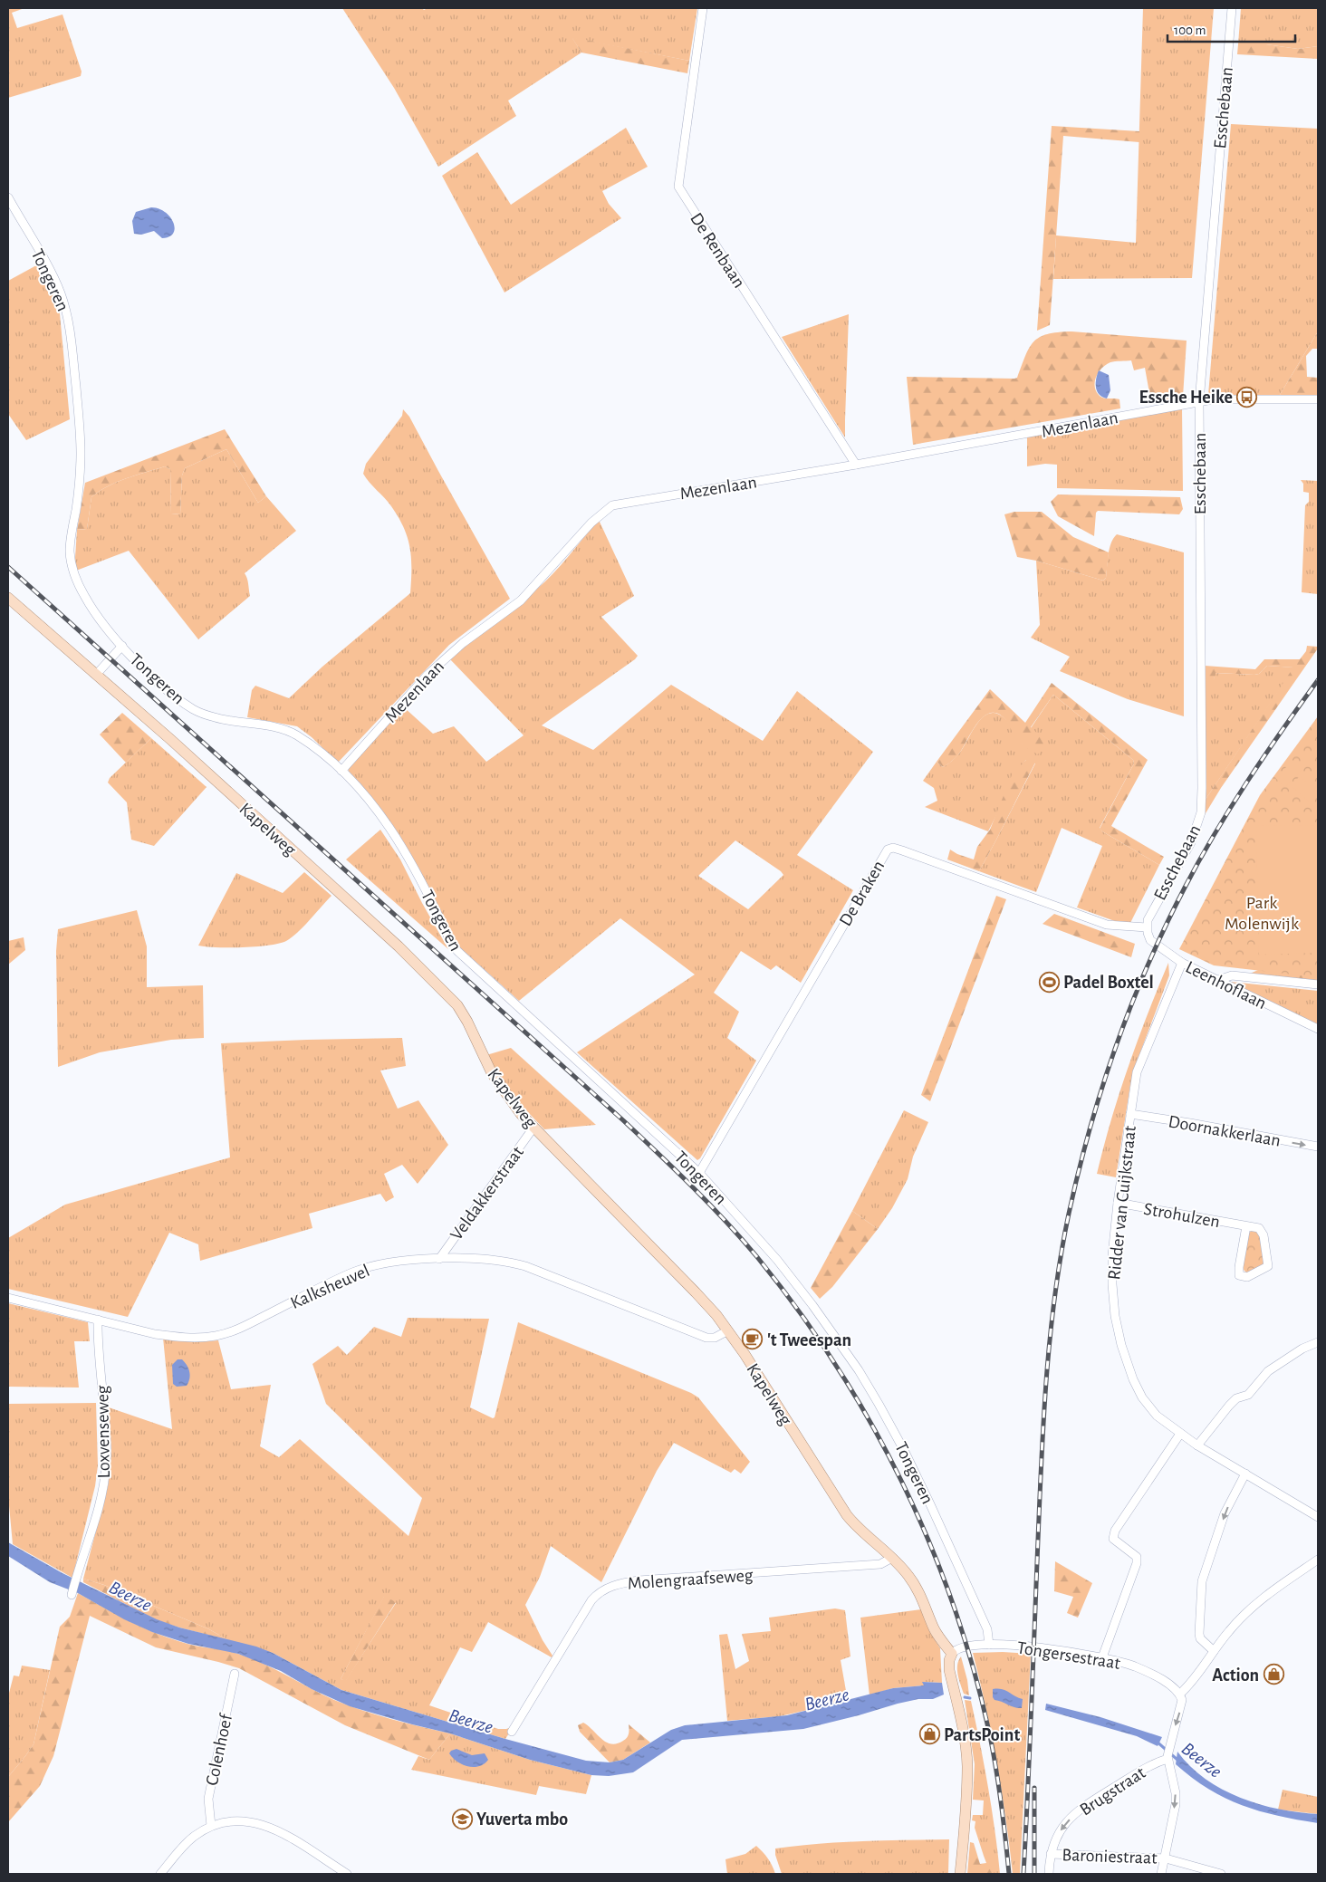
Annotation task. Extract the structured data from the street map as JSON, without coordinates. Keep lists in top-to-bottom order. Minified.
{"streets":{"main road":["Kapelweg"],"street":["Esschebaan","De Renbaan","Tongeren","Mezenlaan","De Braken","Leenhoflaan","Doornakkerlaan","Veldakkerstraat","Ridder van Cuijkstraat","Strohulzen","Kalksheuvel","Loxvenseweg","Molengraafseweg","Tongersestraat","Colenhoef","Brugstraat","Baroniestraat"]},"crossings":[["Esschebaan","Mezenlaan"],["Esschebaan","De Braken"],["Esschebaan","Leenhoflaan"],["De Renbaan","Mezenlaan"],["Tongeren","Mezenlaan"],["Tongeren","De Braken"],["Tongeren","Tongersestraat"],["Kapelweg","Veldakkerstraat"],["Kapelweg","Kalksheuvel"],["Kapelweg","Molengraafseweg"],["Kapelweg","Tongersestraat"],["De Braken","Leenhoflaan"],["Leenhoflaan","Ridder van Cuijkstraat"],["Doornakkerlaan","Ridder van Cuijkstraat"],["Veldakkerstraat","Kalksheuvel"],["Ridder van Cuijkstraat","Strohulzen"],["Kalksheuvel","Loxvenseweg"],["Brugstraat","Baroniestraat"]],"one_way":["Doornakkerlaan","Brugstraat"],"water":["Beerze"],"parks":["Park Molenwijk"],"places":{"bus stop":["Essche Heike"],"sports":["Padel Boxtel"],"cafe":["'t Tweespan"],"shop":["Action","PartsPoint"],"school or university":["Yuverta mbo"]},"scale_bar":"100 m"}
